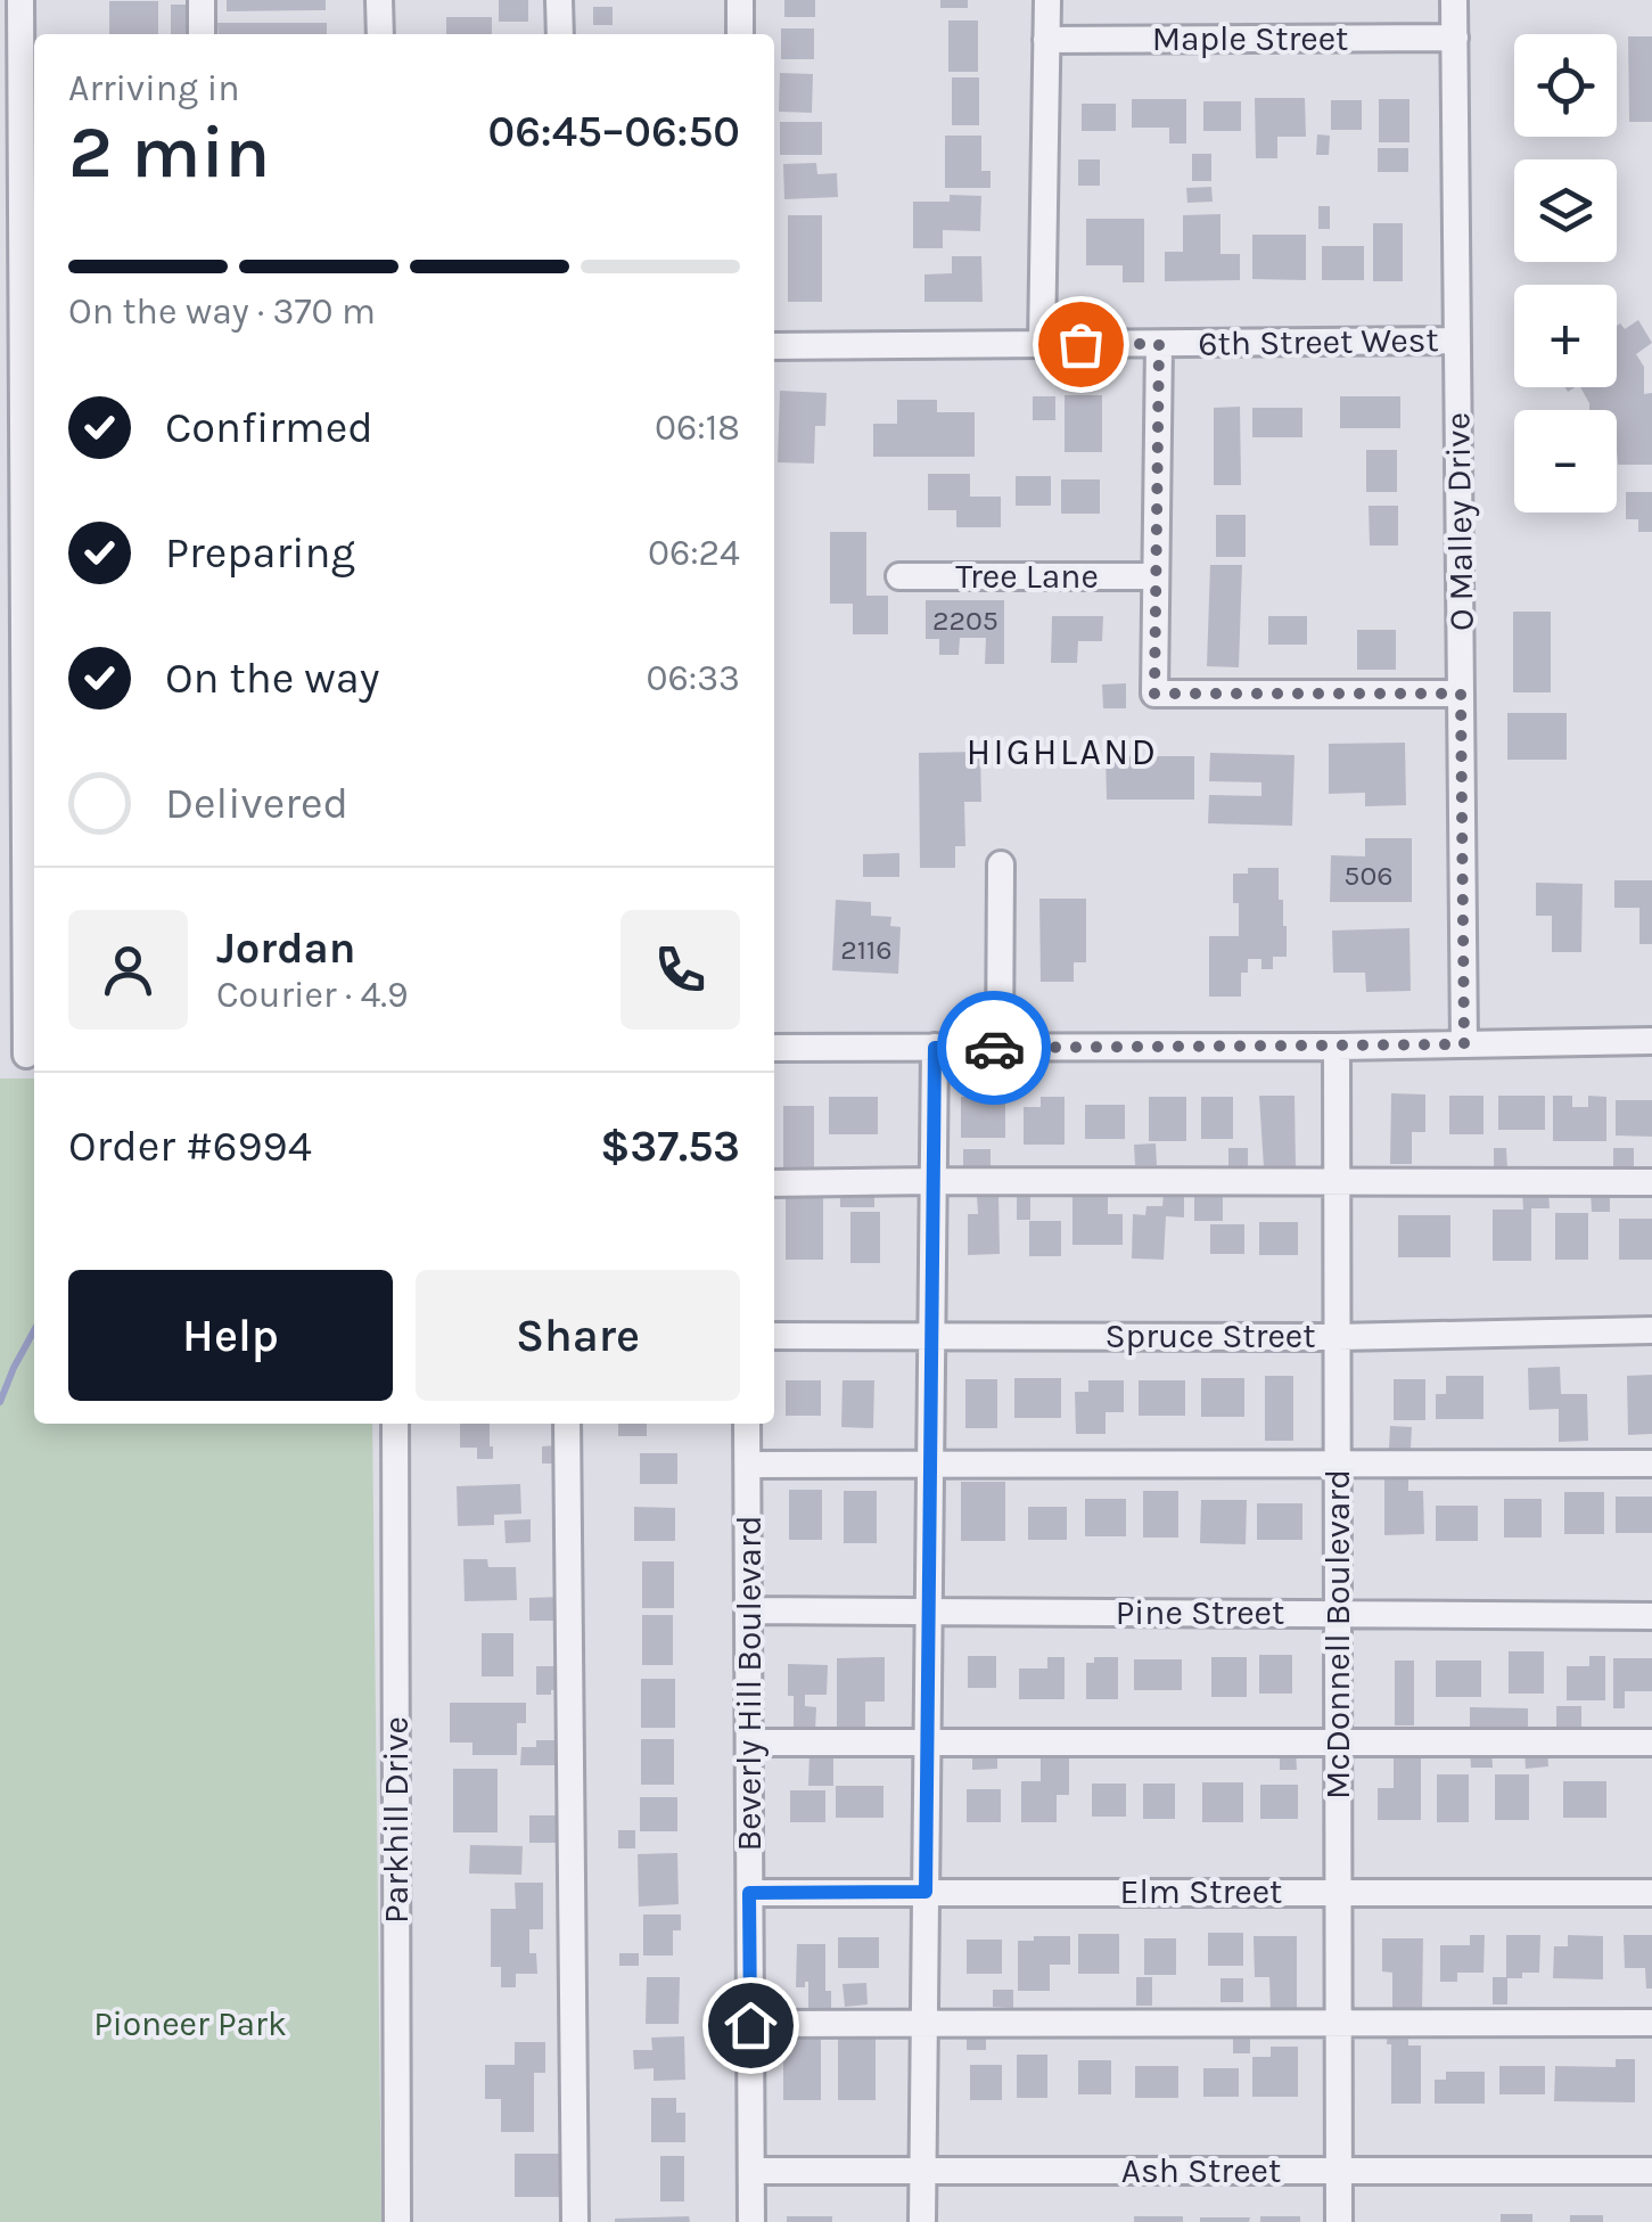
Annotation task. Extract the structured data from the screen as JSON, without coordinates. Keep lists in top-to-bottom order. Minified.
{"streets":{"street":["Maple Street","6th Street West","O Malley Drive","Tree Lane","Spruce Street","Pine Street","McDonnell Boulevard","Beverly Hill Boulevard","Parkhill Drive","Elm Street","Ash Street"]},"crossings":[["Maple Street","O Malley Drive"],["6th Street West","O Malley Drive"],["Spruce Street","McDonnell Boulevard"],["Pine Street","McDonnell Boulevard"],["Pine Street","Beverly Hill Boulevard"],["McDonnell Boulevard","Elm Street"],["McDonnell Boulevard","Ash Street"],["Beverly Hill Boulevard","Elm Street"],["Beverly Hill Boulevard","Ash Street"]],"districts":["HIGHLAND"],"parks":["Pioneer Park"],"house_numbers":["2205","506","2116"],"page":{"map_buttons":["+","−"],"heading":["2 min","Arriving in","06:45–06:50"],"panel":["Jordan","Courier · 4.9","Order #6994","$37.53"],"bar":"On the way · 370 m","list":[["Confirmed","06:18"],["Preparing","06:24"],["On the way","06:33"],"Delivered"],"buttons":["Help","Share"]}}
